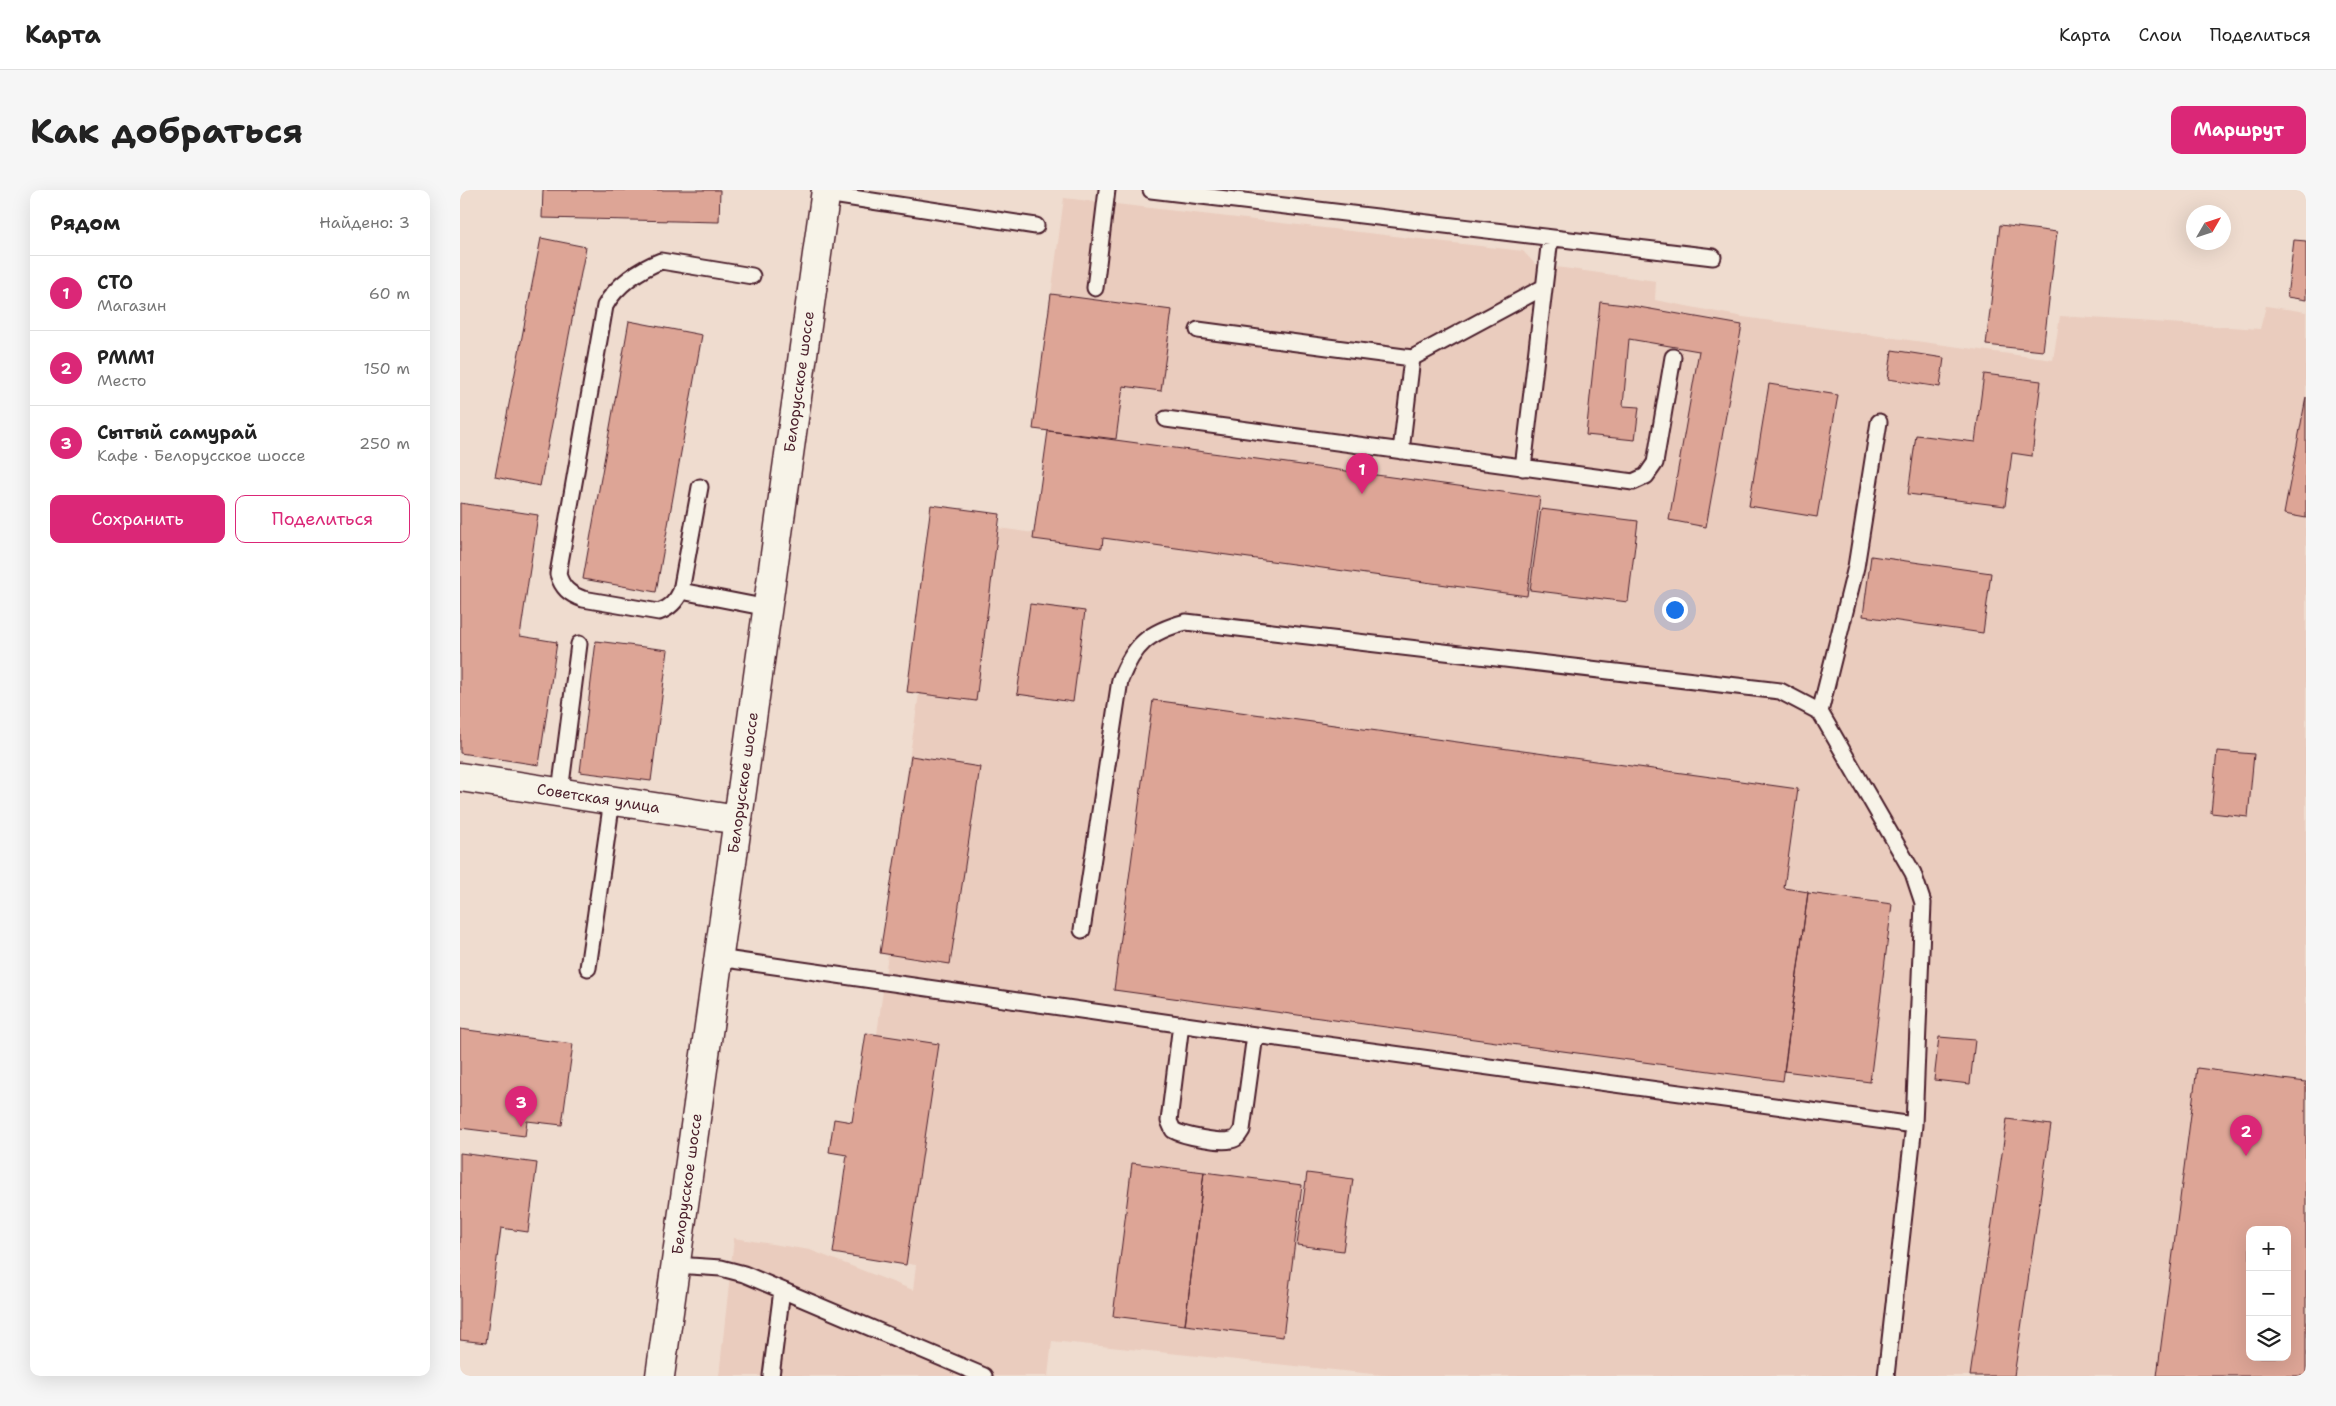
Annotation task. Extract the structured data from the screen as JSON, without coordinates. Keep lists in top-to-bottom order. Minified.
{"streets":{"street":["Белорусское шоссе","Советская улица"]},"crossings":[["Белорусское шоссе","Советская улица"]],"north":"top right","page":{"header":"Карта","nav":["Карта","Слои","Поделиться"],"buttons":["Маршрут",["Сохранить","Поделиться"]],"title":"Как добраться","heading":["Рядом","Найдено: 3"],"list":[{"mark":"1","name":"СТО","note":"Магазин","value":"60 m"},{"mark":"2","name":"РММ1","note":"Место","value":"150 m"},{"mark":"3","name":"Сытый самурай","note":"Кафе · Белорусское шоссе","value":"250 m"}],"pins":["1","3","2"],"map_buttons":["+","−"]}}
